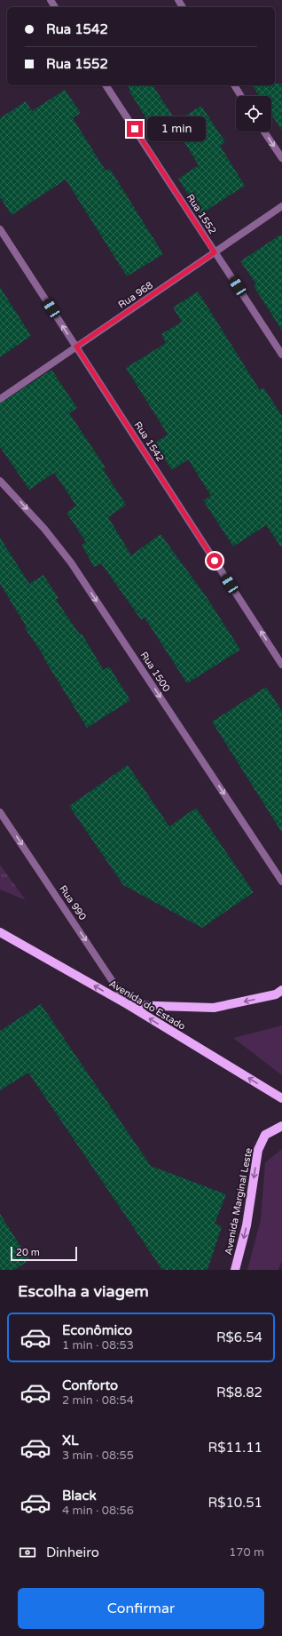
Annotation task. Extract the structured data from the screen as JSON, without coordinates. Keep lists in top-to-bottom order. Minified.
{"streets":{"main road":["Avenida do Estado","Avenida Marginal Leste"],"street":["Rua 1552","Rua 968","Rua 1542","Rua 1500","Rua 990"]},"crossings":[["Rua 1552","Rua 968"],["Rua 968","Rua 1542"],["Rua 990","Avenida do Estado"]],"one_way":["Rua 1542","Rua 1500","Rua 990","Avenida do Estado","Avenida Marginal Leste"],"scale_bar":"20 m","page":{"banner":["Rua 1542","Rua 1552"],"bubble":"1 min","scale":"20 m","heading":"Escolha a viagem","list":[{"name":"Econômico","note":"1 min · 08:53","value":"R$6.54"},{"name":"Conforto","note":"2 min · 08:54","value":"R$8.82"},{"name":"XL","note":"3 min · 08:55","value":"R$11.11"},{"name":"Black","note":"4 min · 08:56","value":"R$10.51"}],"pay":["Dinheiro","170 m"],"buttons":"Confirmar"}}
